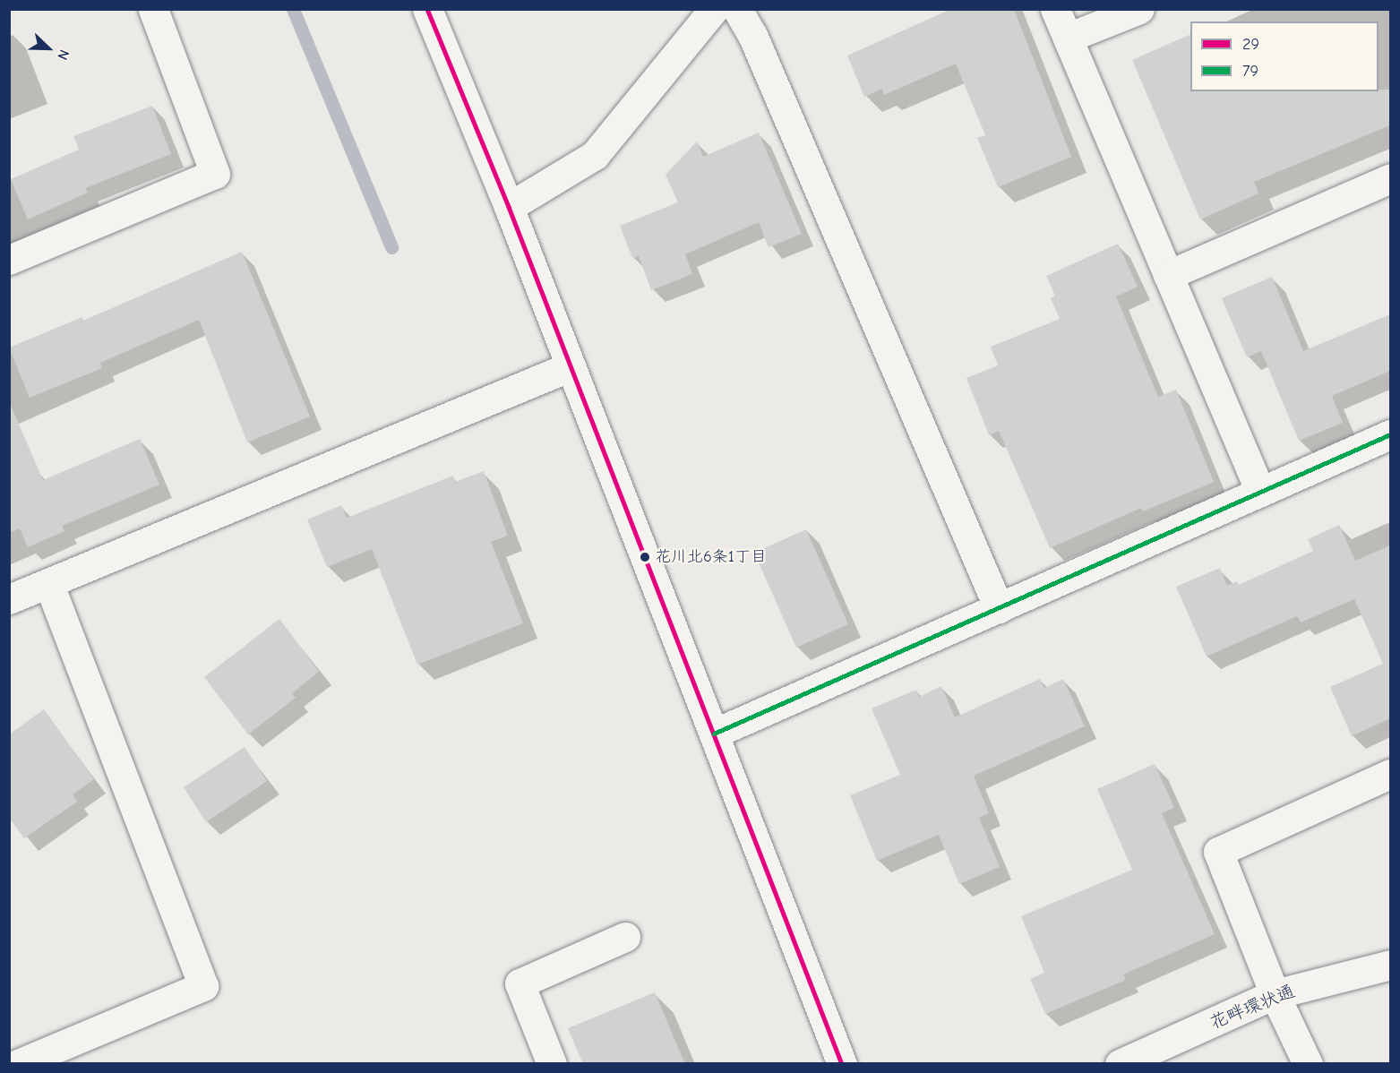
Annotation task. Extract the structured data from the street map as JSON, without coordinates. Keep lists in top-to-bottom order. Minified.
{"streets":{"street":["花畔環状通"]},"places":["花川北6条1丁目"],"lines":["transit line 29","transit line 79"],"legend":["29","79"],"north":"bottom right"}
